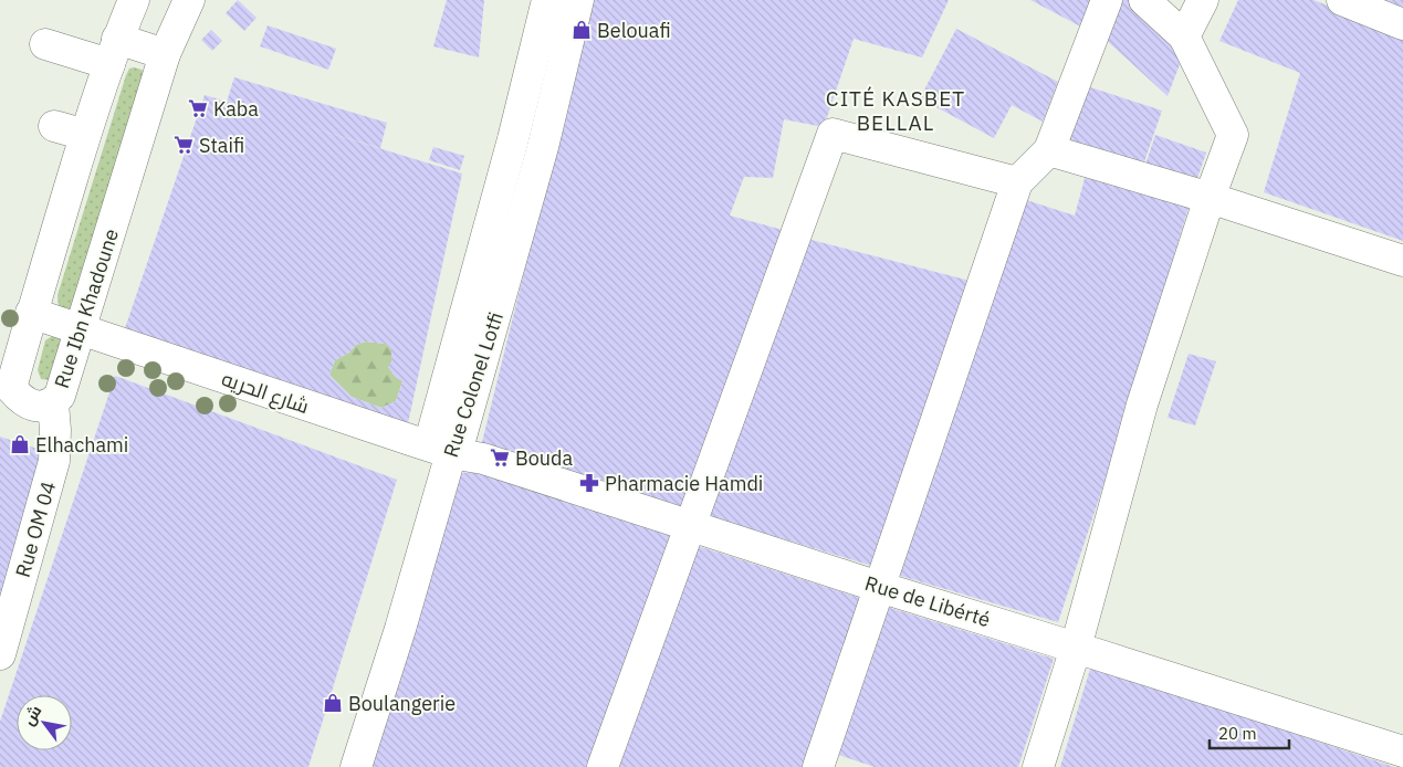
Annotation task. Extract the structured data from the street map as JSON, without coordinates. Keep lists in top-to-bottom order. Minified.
{"streets":{"street":["Rue Ibn Khadoune","Rue Colonel Lotfi","شارع الحريه","Rue OM 04","Rue de Libérté"]},"crossings":[["Rue Ibn Khadoune","شارع الحريه"],["Rue Ibn Khadoune","Rue OM 04"],["Rue Colonel Lotfi","شارع الحريه"],["Rue Colonel Lotfi","Rue de Libérté"],["شارع الحريه","Rue de Libérté"]],"districts":["CITÉ KASBET BELLAL"],"places":{"shop":["Belouafi","Elhachami","Boulangerie"],"supermarket":["Kaba","Staifi","Bouda"],"pharmacy":["Pharmacie Hamdi"]},"scale_bar":"20 m","north":"top left"}
